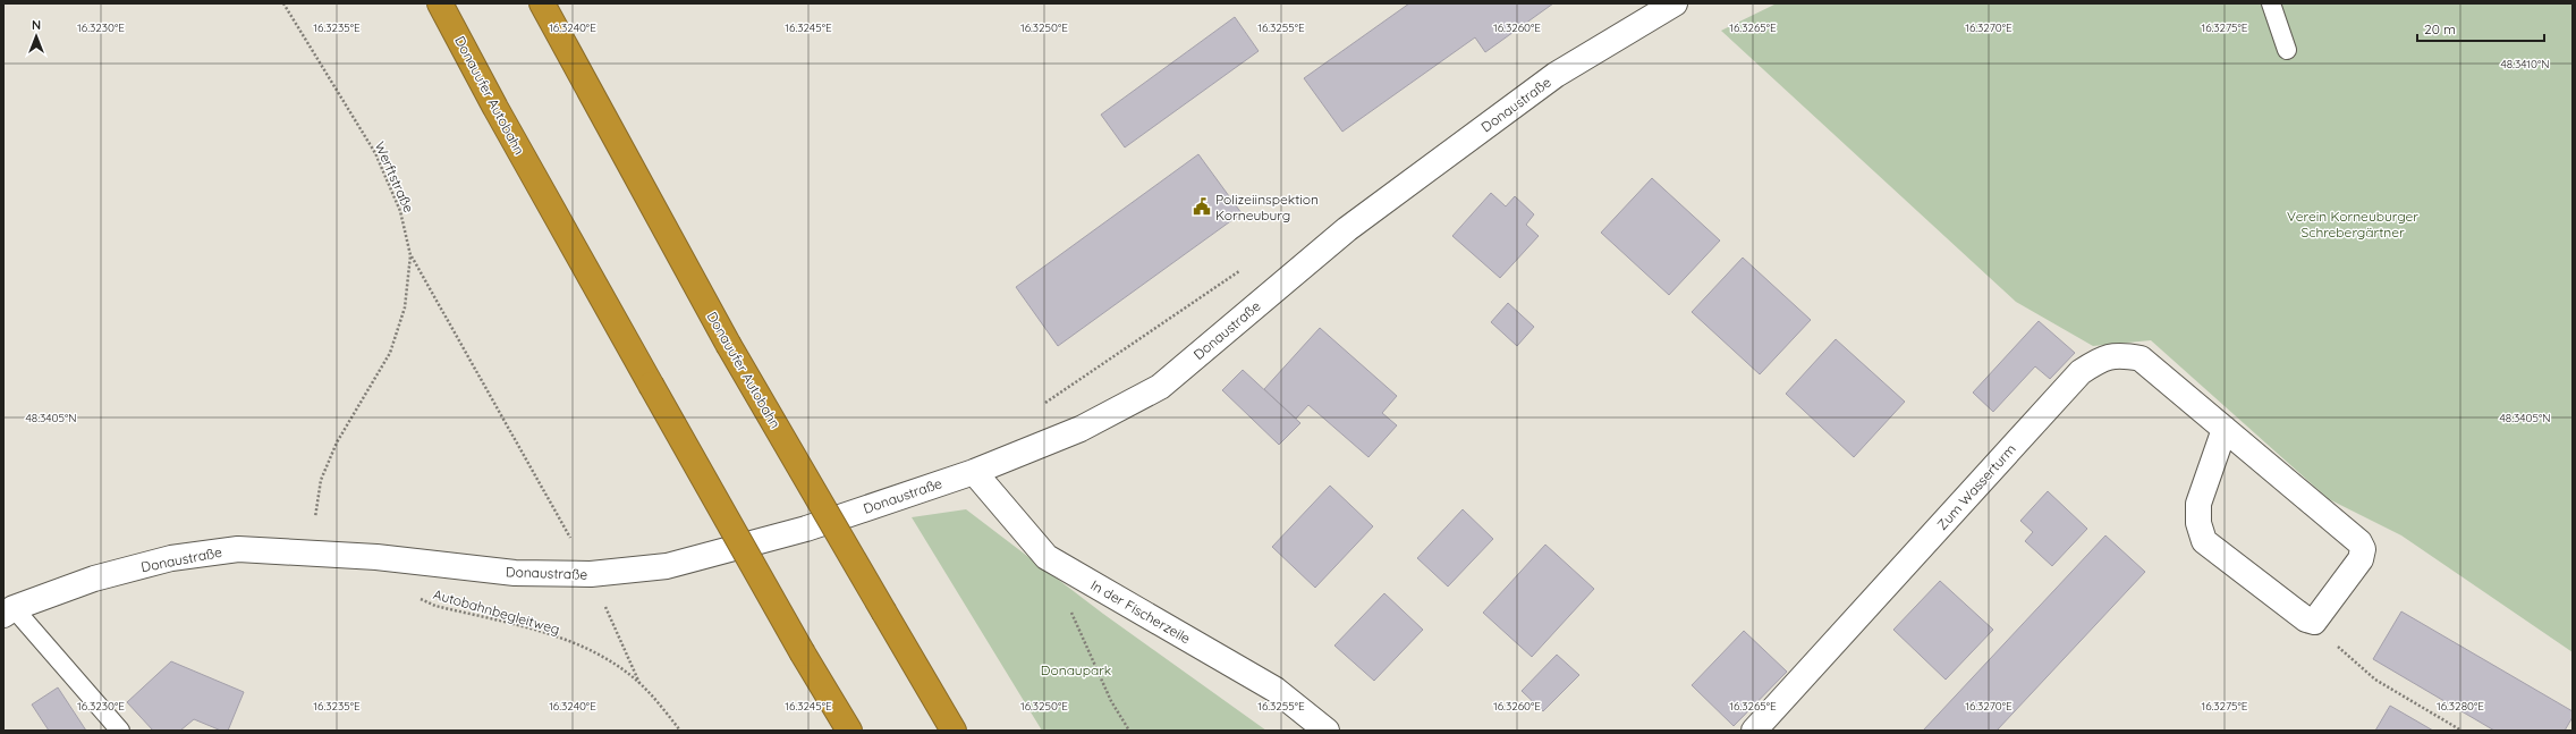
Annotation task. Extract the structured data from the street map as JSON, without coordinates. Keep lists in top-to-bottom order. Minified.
{"streets":{"highway":["Donauufer Autobahn"],"street":["Donaustraße","Zum Wasserturm","In der Fischerzeile"],"path":["Werftstraße","Autobahnbegleitweg"]},"crossings":[["Donaustraße","Werftstraße"],["Donaustraße","In der Fischerzeile"]],"parks":["Verein Korneuburger Schrebergärtner","Donaupark"],"places":{"public building":["Polizeiinspektion Korneuburg"]},"scale_bar":"20 m","north":"top","coordinates":["16.3230°E","16.3235°E","16.3240°E","16.3245°E","16.3250°E","16.3255°E","16.3260°E","16.3265°E","16.3270°E","16.3275°E","48.3410°N","48.3405°N","16.3280°E"]}
